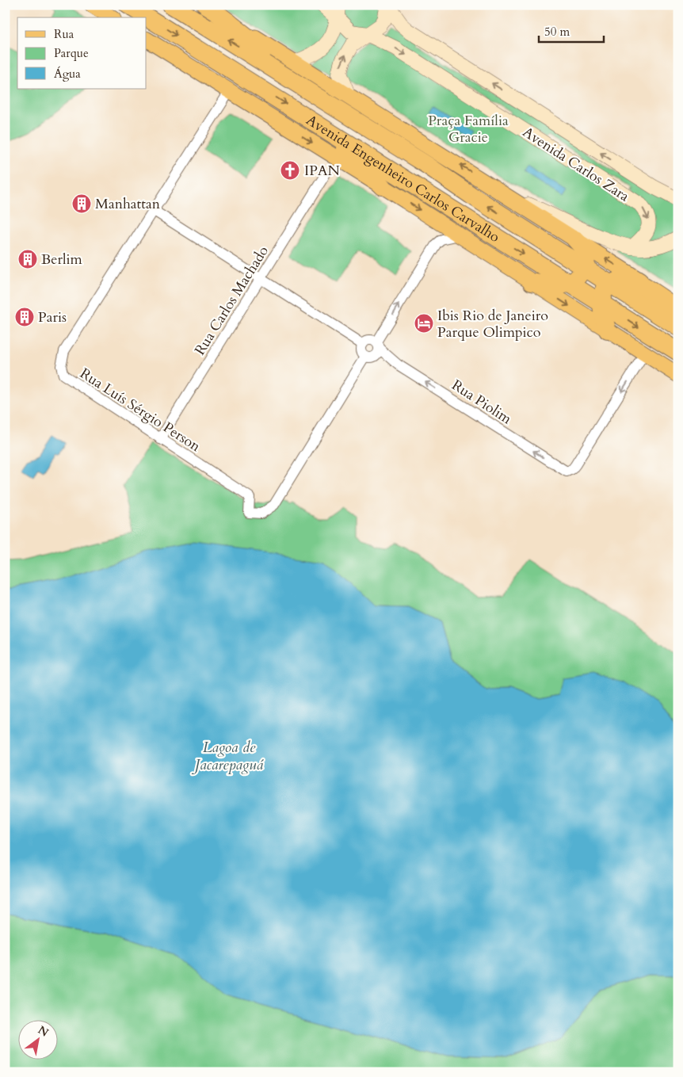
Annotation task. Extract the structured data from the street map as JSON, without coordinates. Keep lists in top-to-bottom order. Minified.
{"streets":{"highway":["Avenida Engenheiro Carlos Carvalho"],"street":["Avenida Carlos Zara","Rua Carlos Machado","Rua Piolim","Rua Luís Sérgio Person"]},"crossings":[["Avenida Engenheiro Carlos Carvalho","Rua Piolim"],["Avenida Engenheiro Carlos Carvalho","Rua Luís Sérgio Person"],["Rua Carlos Machado","Rua Luís Sérgio Person"],["Rua Piolim","Rua Luís Sérgio Person"]],"water":["Lagoa de Jacarepaguá"],"parks":["Praça Família Gracie"],"places":{"church":["IPAN"],"building":["Manhattan","Berlim","Paris"],"hotel":["Ibis Rio de Janeiro Parque Olimpico"]},"legend":["Rua","Parque","Água"],"scale_bar":"50 m","north":"top right"}
